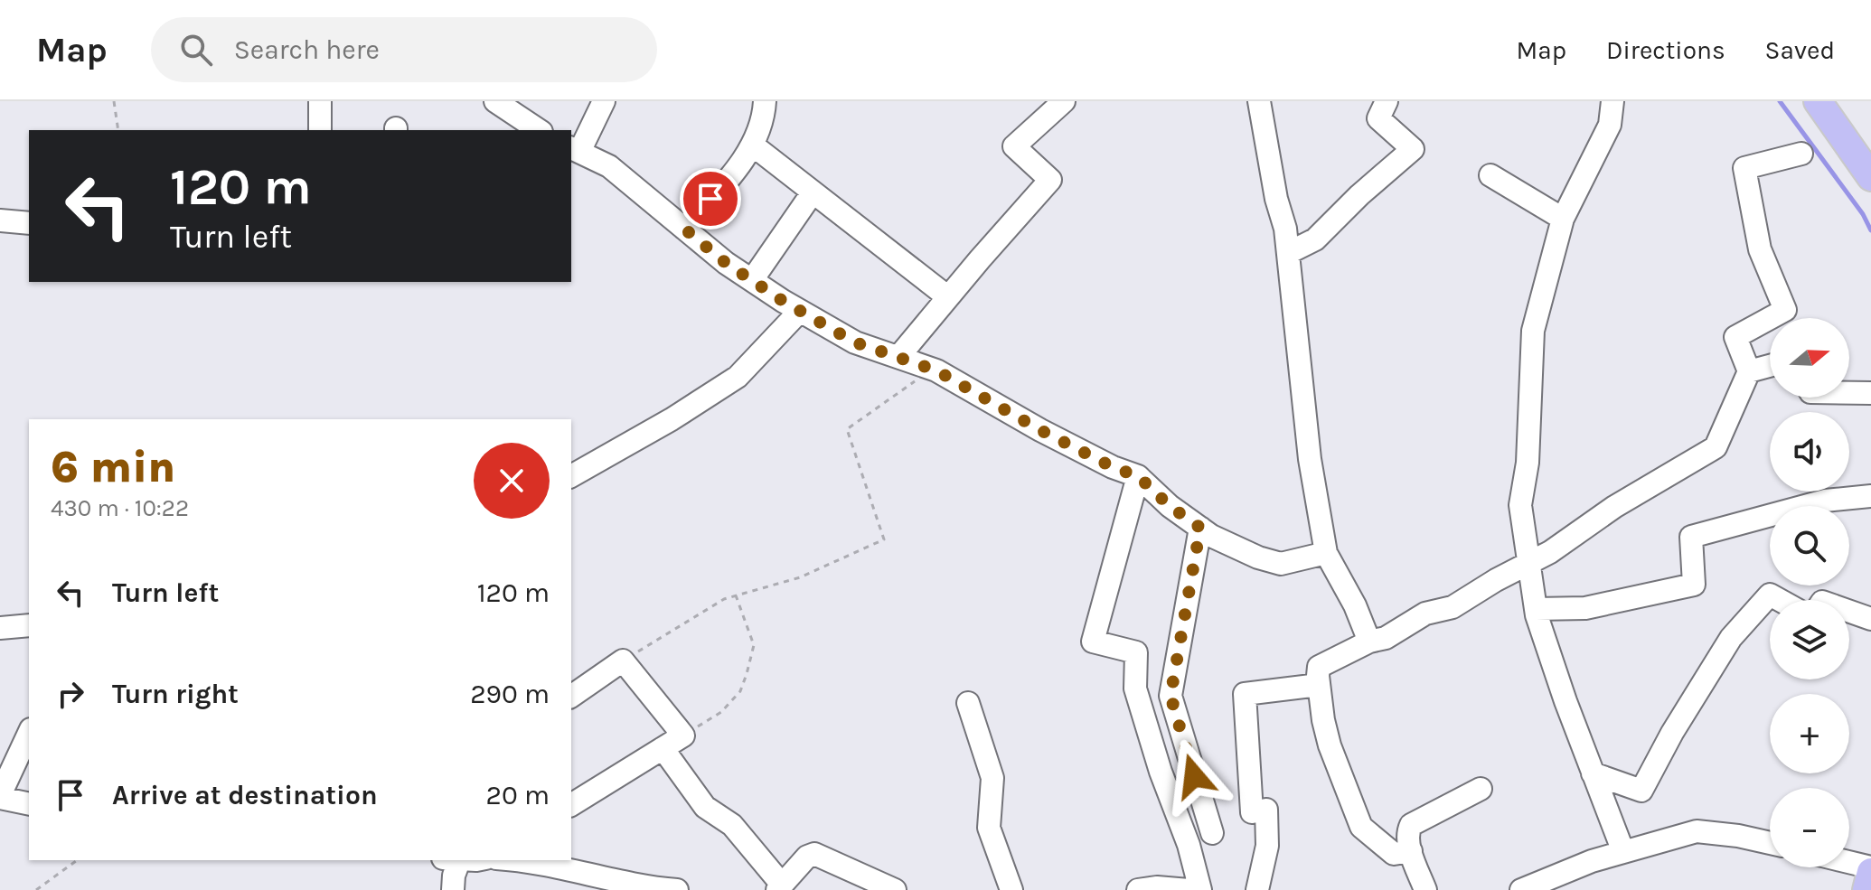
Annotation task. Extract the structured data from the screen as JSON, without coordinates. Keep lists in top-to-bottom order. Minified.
{"north":"right","page":{"header":"Map","search":"Search here","nav":["Map","Directions","Saved"],"turn":["120 m","Turn left"],"map_buttons":["+","−"],"heading":["6 min","430 m · 10:22"],"list":[{"name":"Turn left","value":"120 m"},{"name":"Turn right","value":"290 m"},{"name":"Arrive at destination","value":"20 m"}]}}
